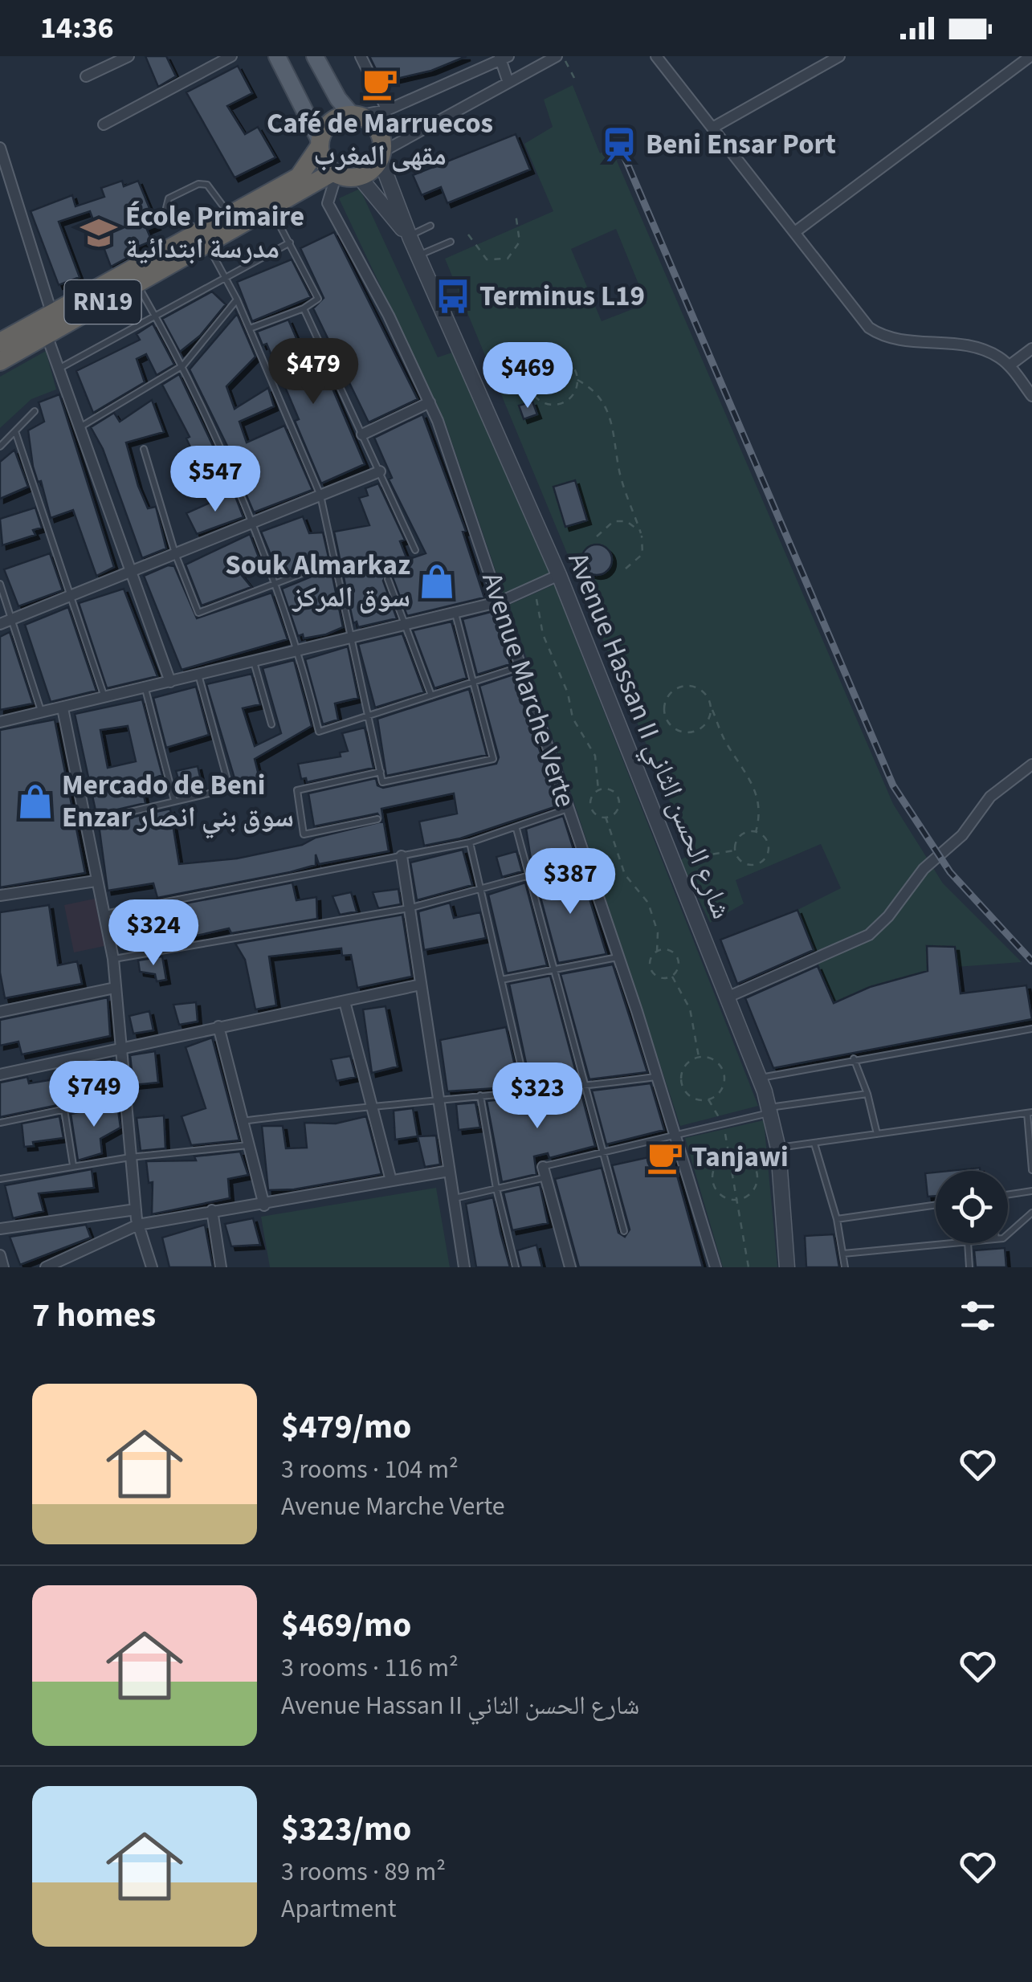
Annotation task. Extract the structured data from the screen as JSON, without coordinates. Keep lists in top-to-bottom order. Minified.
{"streets":{"highway":["RN19"],"street":["Avenue Marche Verte","Avenue Hassan II شارع الحسن الثاني"]},"crossings":[["RN19","Avenue Marche Verte"],["RN19","Avenue Hassan II شارع الحسن الثاني"],["Avenue Marche Verte","Avenue Hassan II شارع الحسن الثاني"]],"places":{"cafe":["Café de Marruecos مقهى المغرب","Tanjawi"],"station":["Beni Ensar Port"],"school or university":["École Primaire مدرسة ابتدائية"],"bus stop":["Terminus L19"],"shop":["Souk Almarkaz سوق المركز","Mercado de Beni Enzar سوق بني انصار"]},"page":{"status":"14:36","price":["$479","$469","$547","$387","$324","$749","$323"],"heading":"7 homes","list":[{"name":"$479/mo","note":"3 rooms · 104 m² · Avenue Marche Verte"},{"name":"$469/mo","note":"3 rooms · 116 m² · Avenue Hassan II شارع الحسن الثاني"},{"name":"$323/mo","note":"3 rooms · 89 m² · Apartment"}]}}
